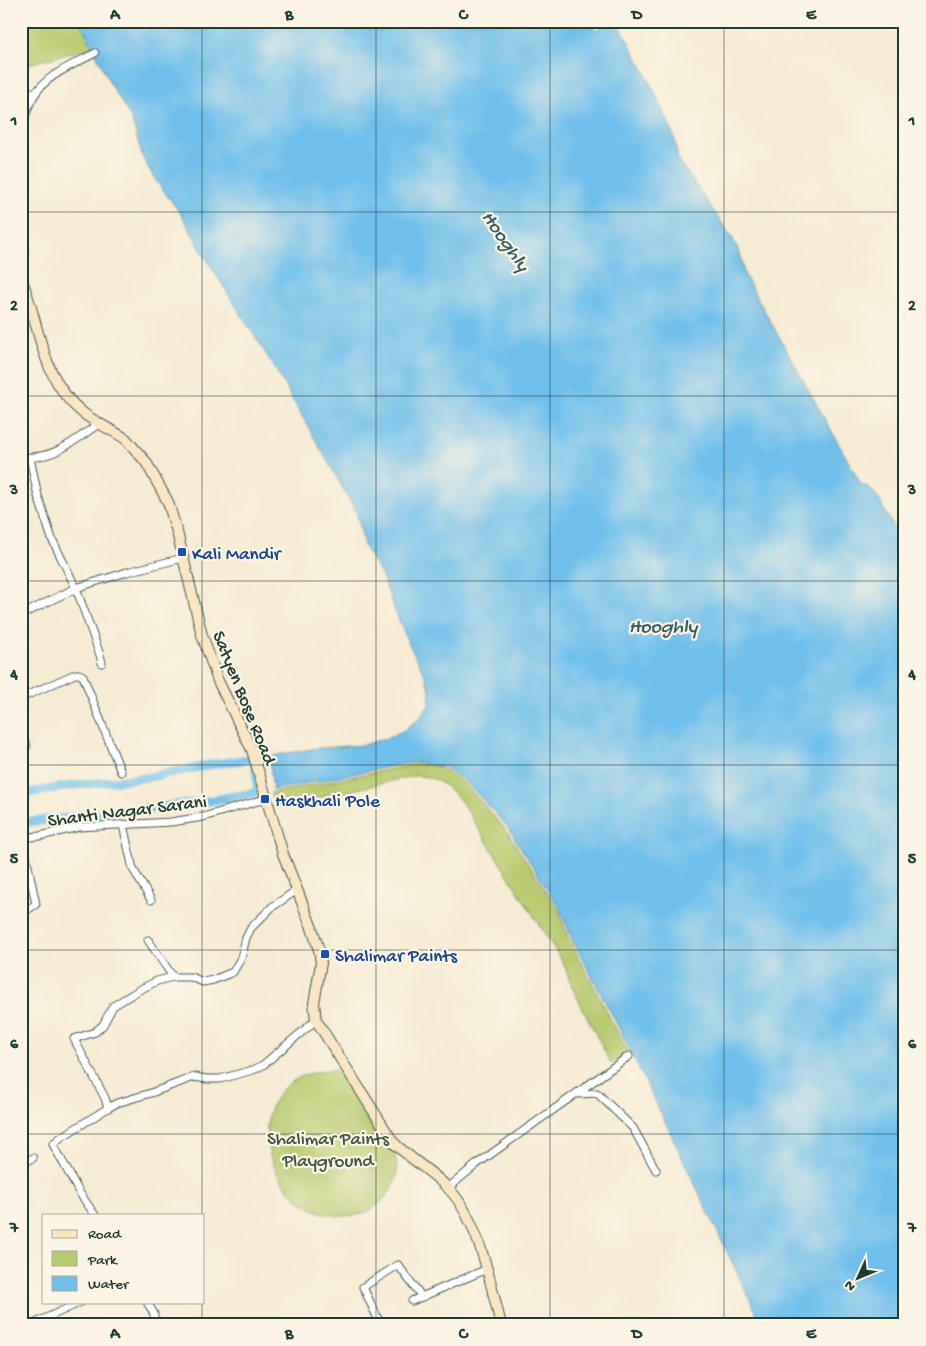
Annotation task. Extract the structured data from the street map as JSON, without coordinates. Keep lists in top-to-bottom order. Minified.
{"streets":{"main road":["Satyen Bose Road"],"street":["Shanti Nagar Sarani"]},"crossings":[["Satyen Bose Road","Shanti Nagar Sarani"]],"water":["Hooghly"],"parks":["Shalimar Paints Playground"],"places":{"transit":["Kali Mandir","Haskhali Pole","Shalimar Paints"]},"legend":["Road","Park","Water"],"north":"bottom left","grid":{"columns":["A","B","C","D","E"],"rows":["1","2","3","4","5","6","7"]}}
